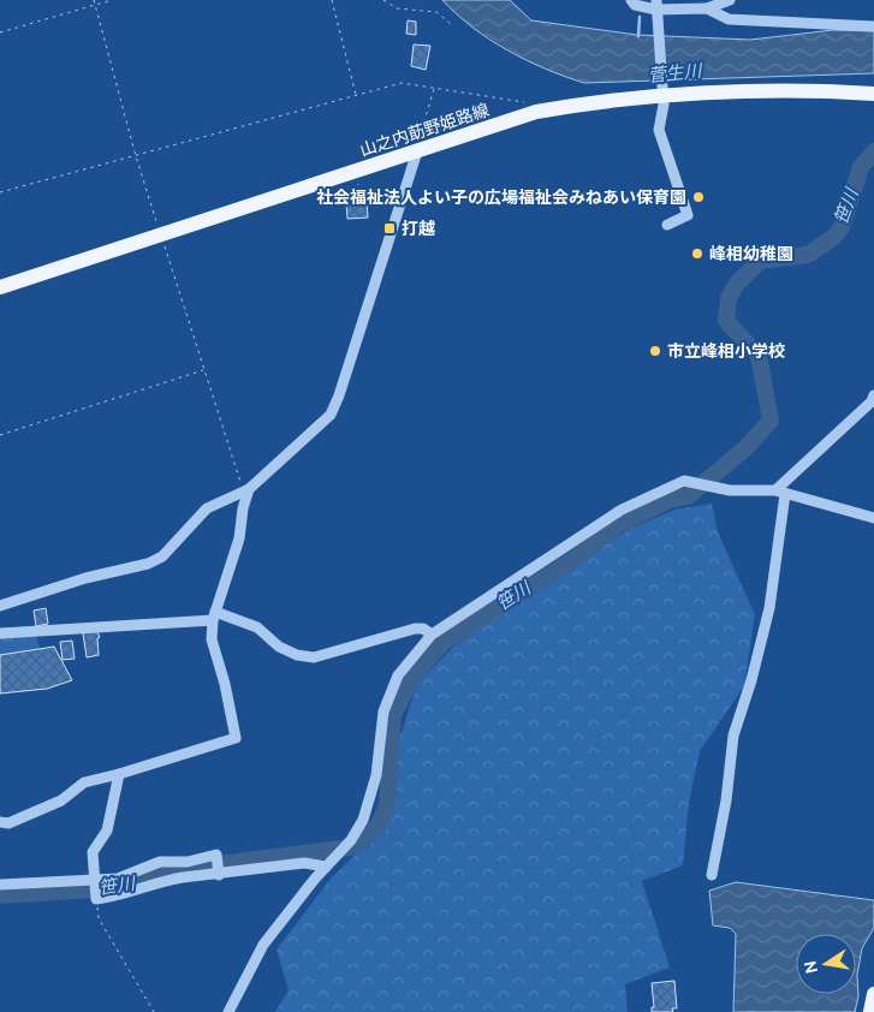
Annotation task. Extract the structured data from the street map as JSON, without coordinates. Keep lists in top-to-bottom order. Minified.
{"streets":{"main road":["山之内莇野姫路線"]},"water":["菅生川","笹川"],"places":{"other":["社会福祉法人よい子の広場福祉会みねあい保育園","峰相幼稚園","市立峰相小学校"],"transit":["打越"]},"north":"left"}
